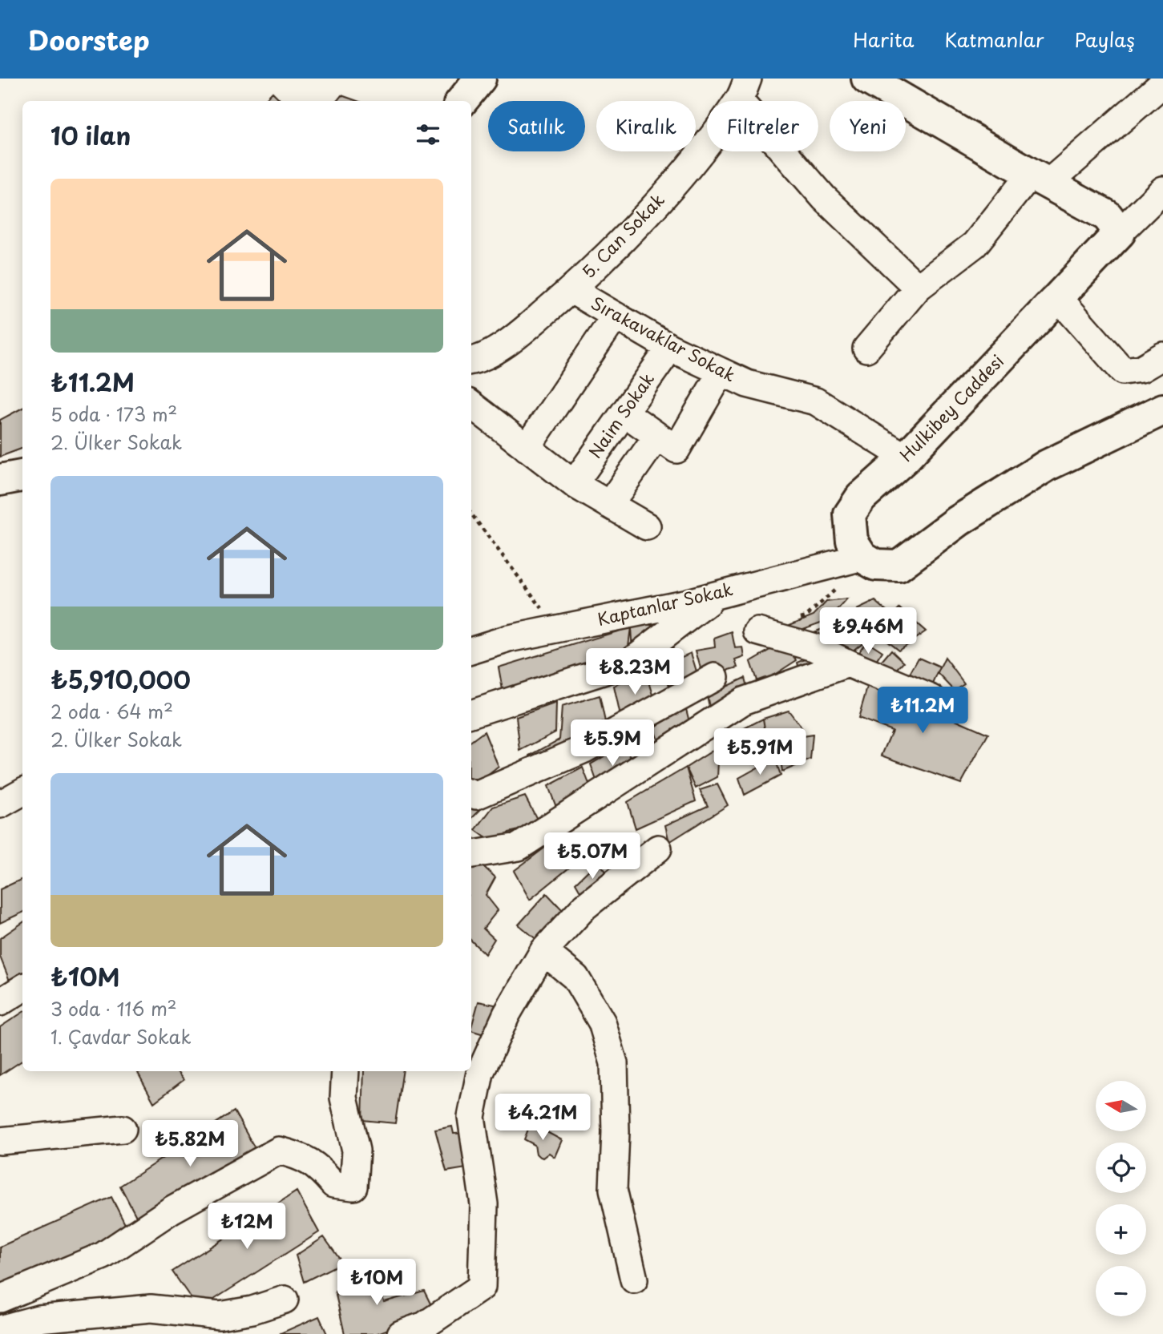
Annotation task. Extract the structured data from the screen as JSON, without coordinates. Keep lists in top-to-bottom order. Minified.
{"streets":{"main road":["Hulkibey Caddesi"],"street":["5. Can Sokak","Sırakavaklar Sokak","Naim Sokak","Kaptanlar Sokak"]},"crossings":[["5. Can Sokak","Sırakavaklar Sokak"],["Sırakavaklar Sokak","Hulkibey Caddesi"],["Sırakavaklar Sokak","Naim Sokak"],["Hulkibey Caddesi","Kaptanlar Sokak"]],"north":"left","page":{"header":"Doorstep","nav":["Harita","Katmanlar","Paylaş"],"chip":["Satılık","Kiralık","Filtreler","Yeni"],"heading":"10 ilan","list":[{"name":"₺11.2M","note":"5 oda · 173 m² · 2. Ülker Sokak"},{"name":"₺5,910,000","note":"2 oda · 64 m² · 2. Ülker Sokak"},{"name":"₺10M","note":"3 oda · 116 m² · 1. Çavdar Sokak"}],"price":["₺9.46M","₺8.23M","₺11.2M","₺5.9M","₺5.91M","₺5.07M","₺4.21M","₺5.82M","₺12M","₺10M"],"map_buttons":["+","−"]}}
